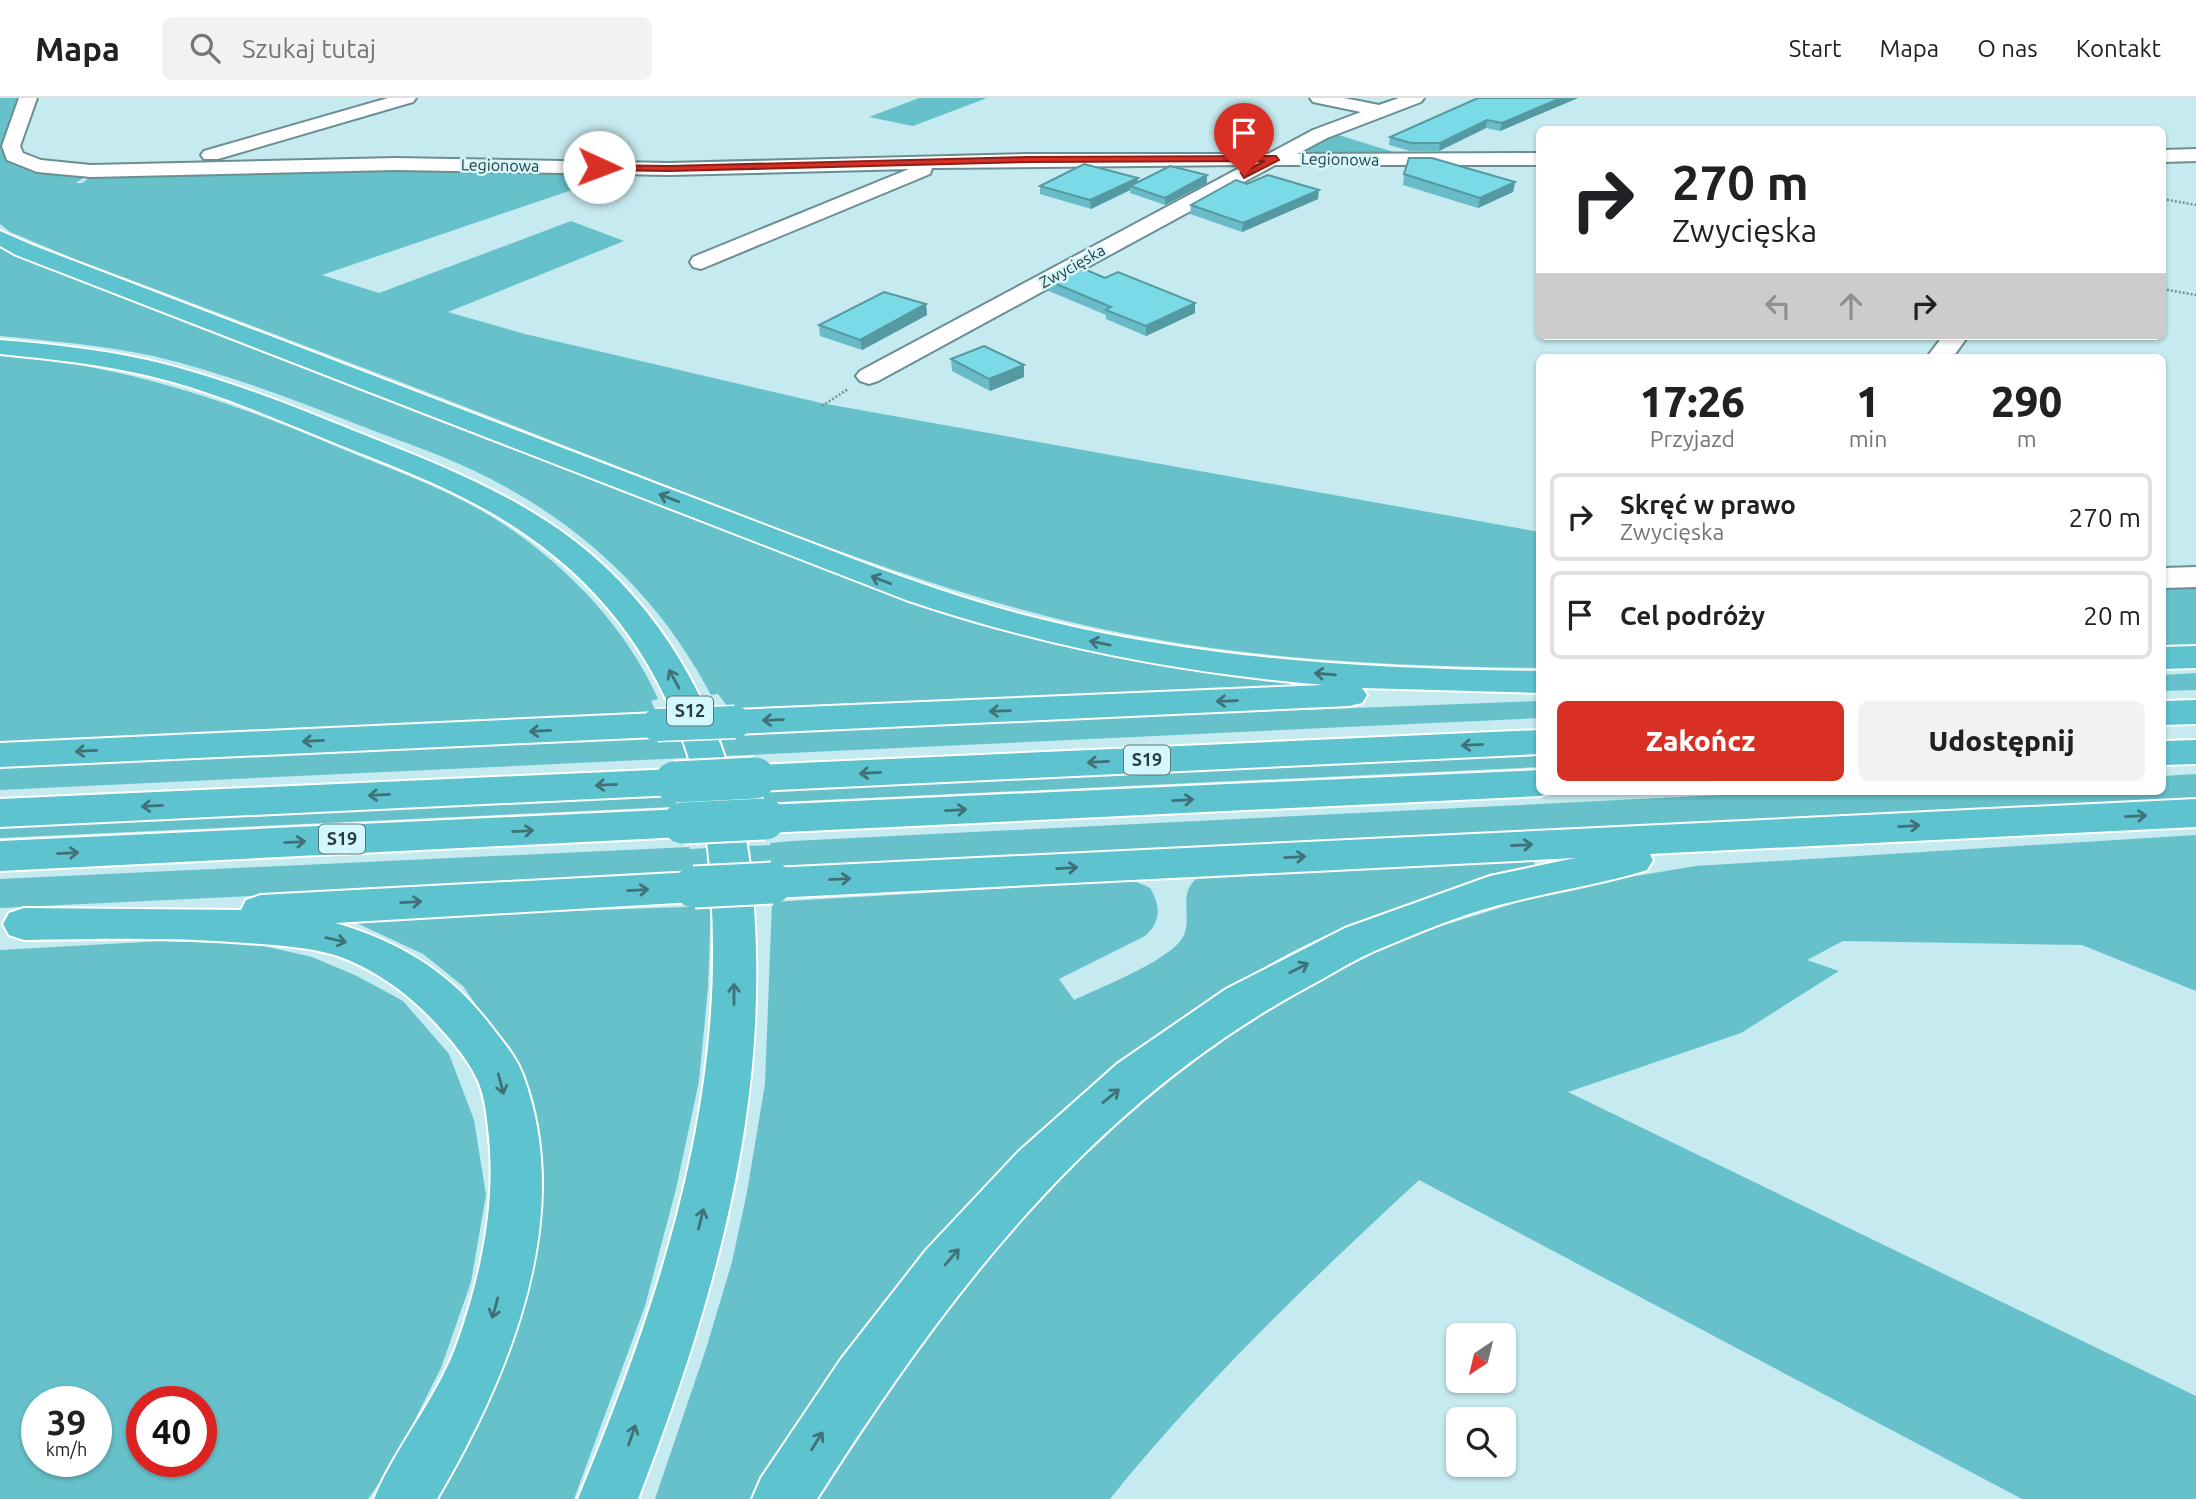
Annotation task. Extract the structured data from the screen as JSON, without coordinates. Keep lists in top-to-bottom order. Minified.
{"streets":{"highway":["S12","S19"],"street":["Legionowa","Zwycięska"]},"crossings":[["Legionowa","Zwycięska"]],"north":"bottom left","page":{"header":"Mapa","search":"Szukaj tutaj","nav":["Start","Mapa","O nas","Kontakt"],"turn":["270 m","Zwycięska"],"eta":["17:26","Przyjazd","1","min","290","m"],"list":[{"name":"Skręć w prawo","note":"Zwycięska","value":"270 m"},{"name":"Cel podróży","value":"20 m"}],"buttons":["Zakończ","Udostępnij"],"speed":"39 km/h","limit":"40"}}
